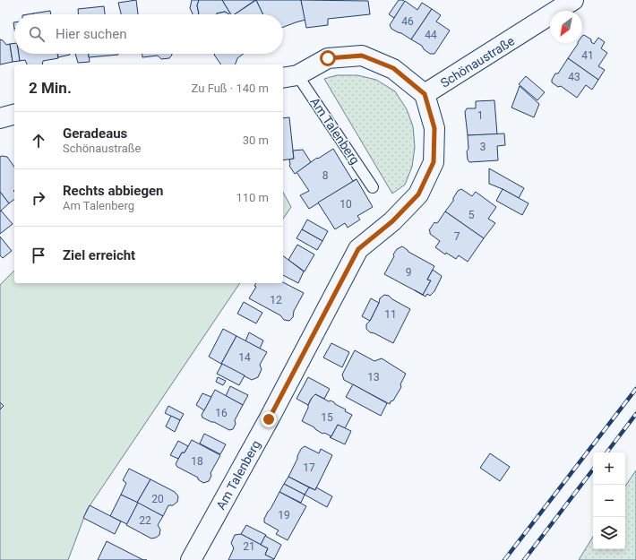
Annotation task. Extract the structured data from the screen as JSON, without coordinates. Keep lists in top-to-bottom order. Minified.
{"streets":{"street":["Schönaustraße","Am Talenberg"]},"crossings":[["Schönaustraße","Am Talenberg"]],"house_numbers":["46","44","41","43","1","3","8","10","5","7","9","12","11","14","13","16","15","18","17","20","19","22","21"],"north":"bottom left","page":{"search":"Hier suchen","heading":["2 Min.","Zu Fuß · 140 m"],"list":[["Geradeaus","Schönaustraße","30 m"],["Rechts abbiegen","Am Talenberg","110 m"],"Ziel erreicht"],"map_buttons":["+","−"]}}
